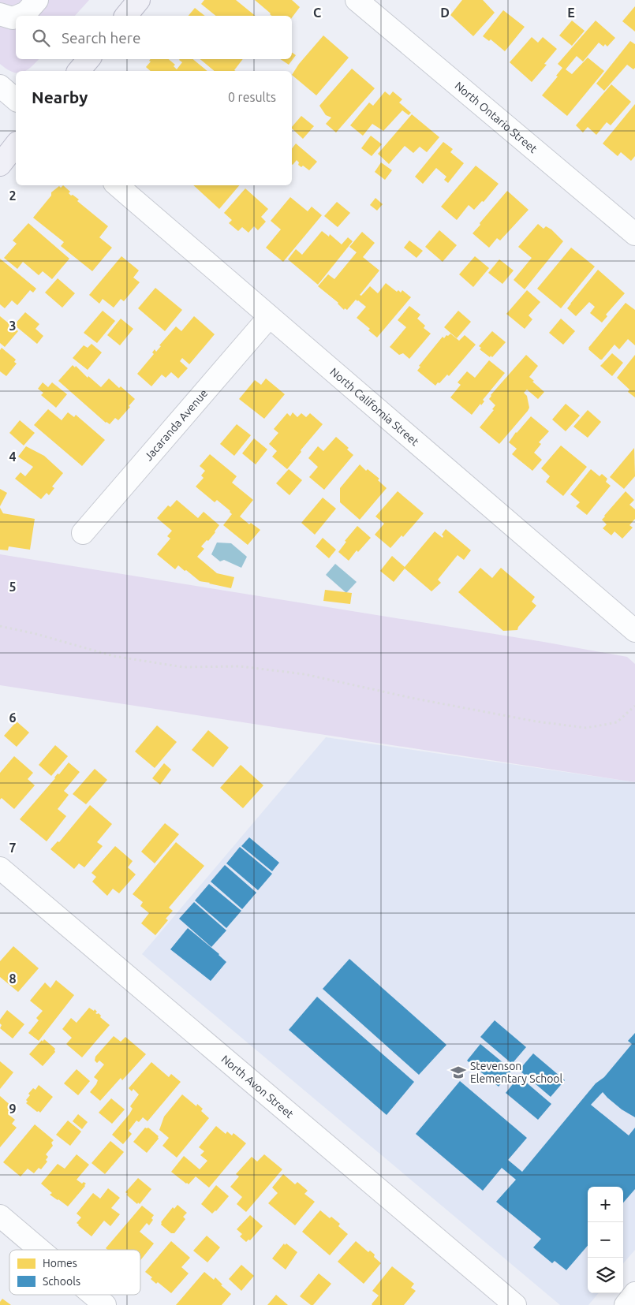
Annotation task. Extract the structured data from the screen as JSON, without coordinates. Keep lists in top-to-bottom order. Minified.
{"streets":{"street":["North Ontario Street","North California Street","Jacaranda Avenue","North Avon Street"]},"crossings":[["North California Street","Jacaranda Avenue"]],"places":{"school or university":["Stevenson Elementary School"]},"legend":["Homes","Schools"],"page":{"search":"Search here","heading":["Nearby","0 results"],"map_buttons":["+","−"]},"grid":{"columns":["C","D","E"],"rows":["2","3","4","5","6","7","8","9"]}}
